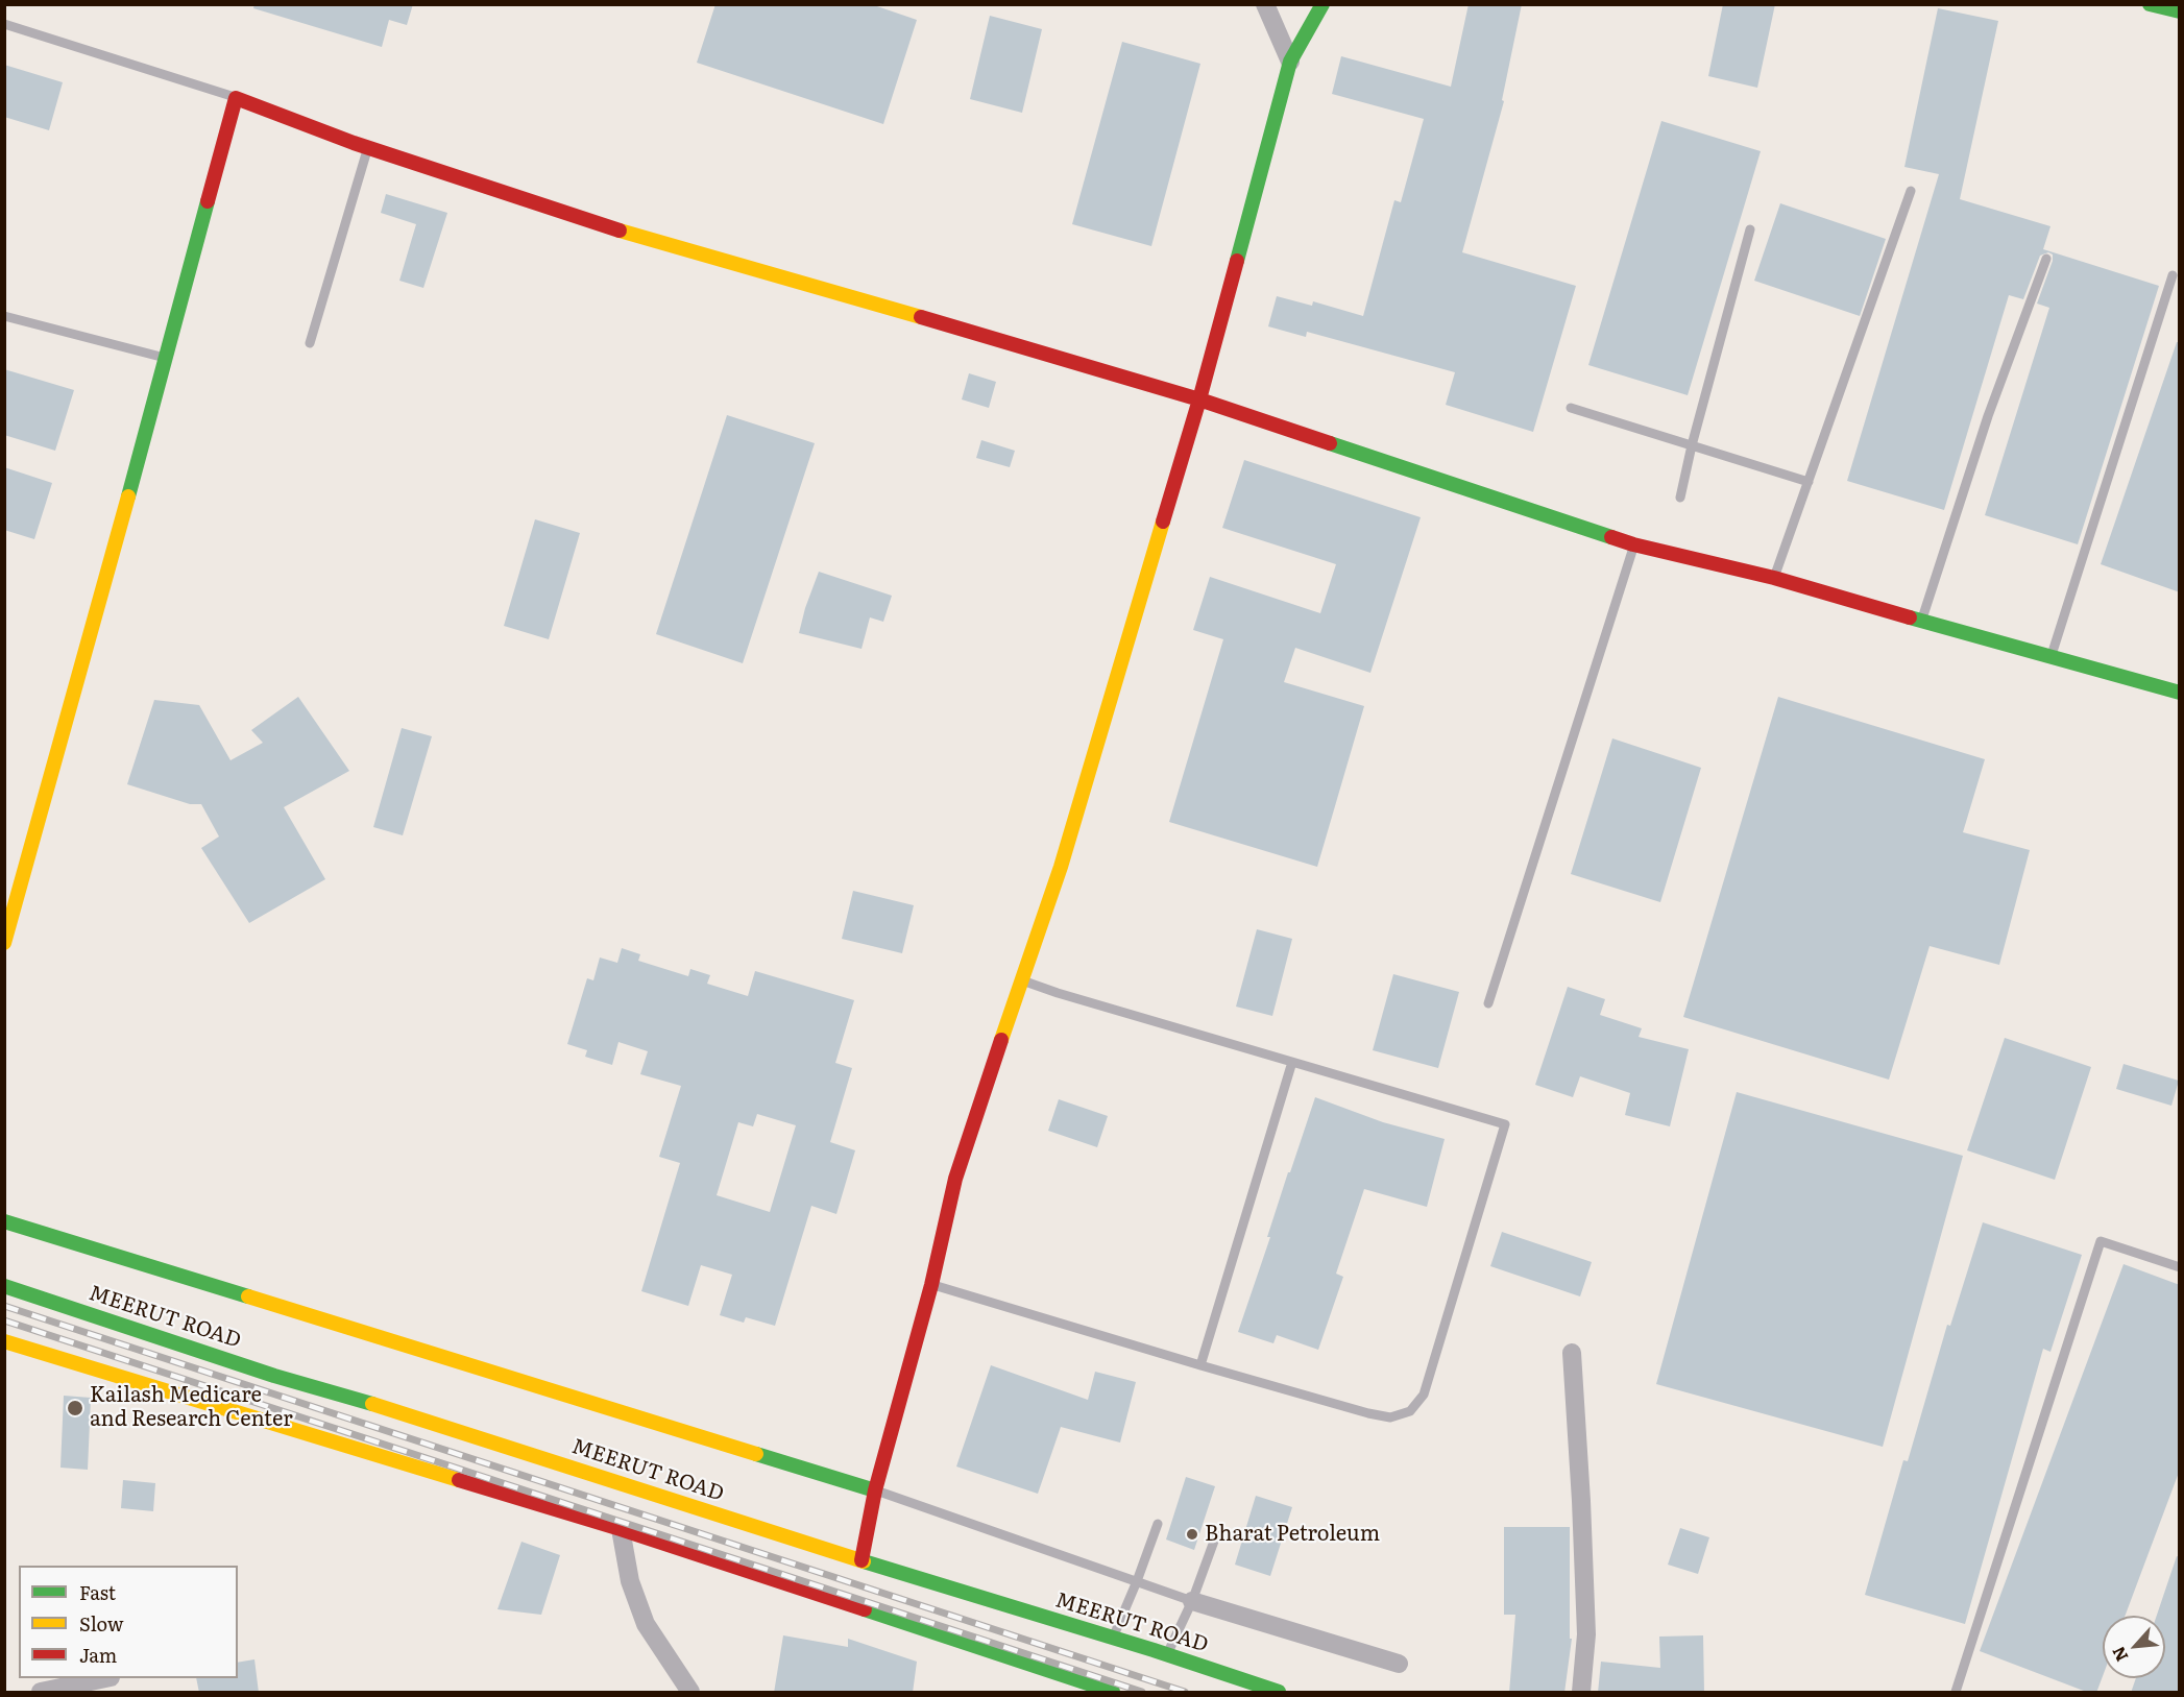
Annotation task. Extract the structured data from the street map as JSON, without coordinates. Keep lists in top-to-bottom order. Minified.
{"streets":{"street":["MEERUT ROAD"]},"places":["Kailash Medicare and Research Center","Bharat Petroleum"],"legend":["Fast","Slow","Jam"],"north":"bottom left"}
